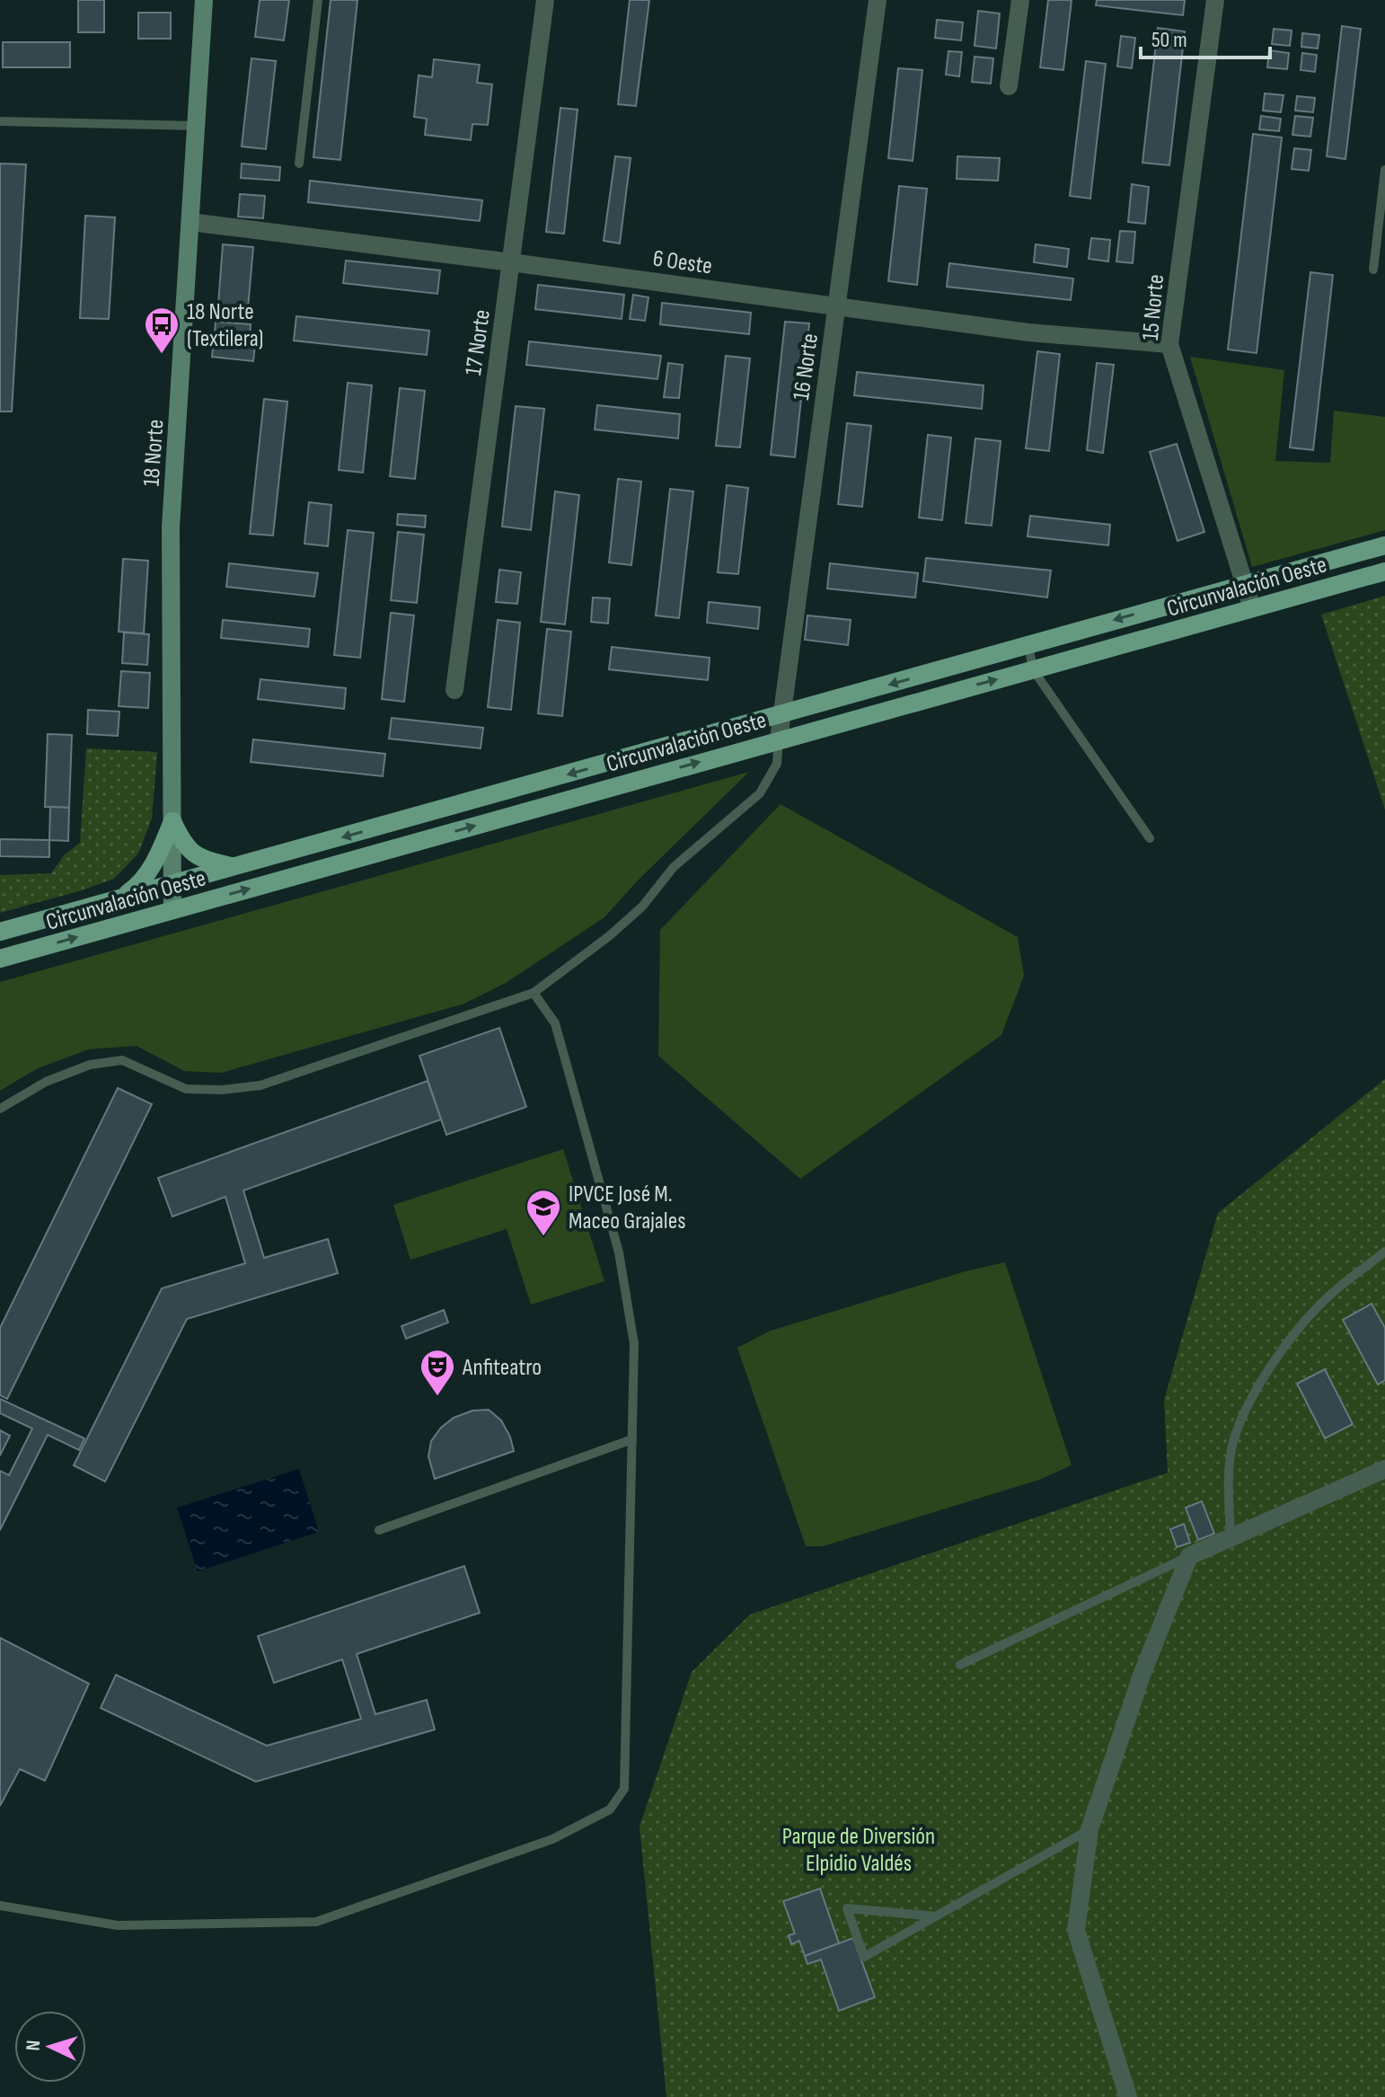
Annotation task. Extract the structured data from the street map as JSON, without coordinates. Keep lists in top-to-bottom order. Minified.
{"streets":{"main road":["18 Norte","Circunvalación Oeste"],"street":["6 Oeste","15 Norte","17 Norte","16 Norte"]},"crossings":[["6 Oeste","15 Norte"],["6 Oeste","17 Norte"],["6 Oeste","16 Norte"],["6 Oeste","18 Norte"],["15 Norte","Circunvalación Oeste"],["16 Norte","Circunvalación Oeste"],["18 Norte","Circunvalación Oeste"]],"parks":["Parque de Diversión Elpidio Valdés"],"places":{"bus stop":["18 Norte (Textilera)"],"school or university":["IPVCE José M. Maceo Grajales"],"theatre":["Anfiteatro"]},"scale_bar":"50 m","north":"left"}
